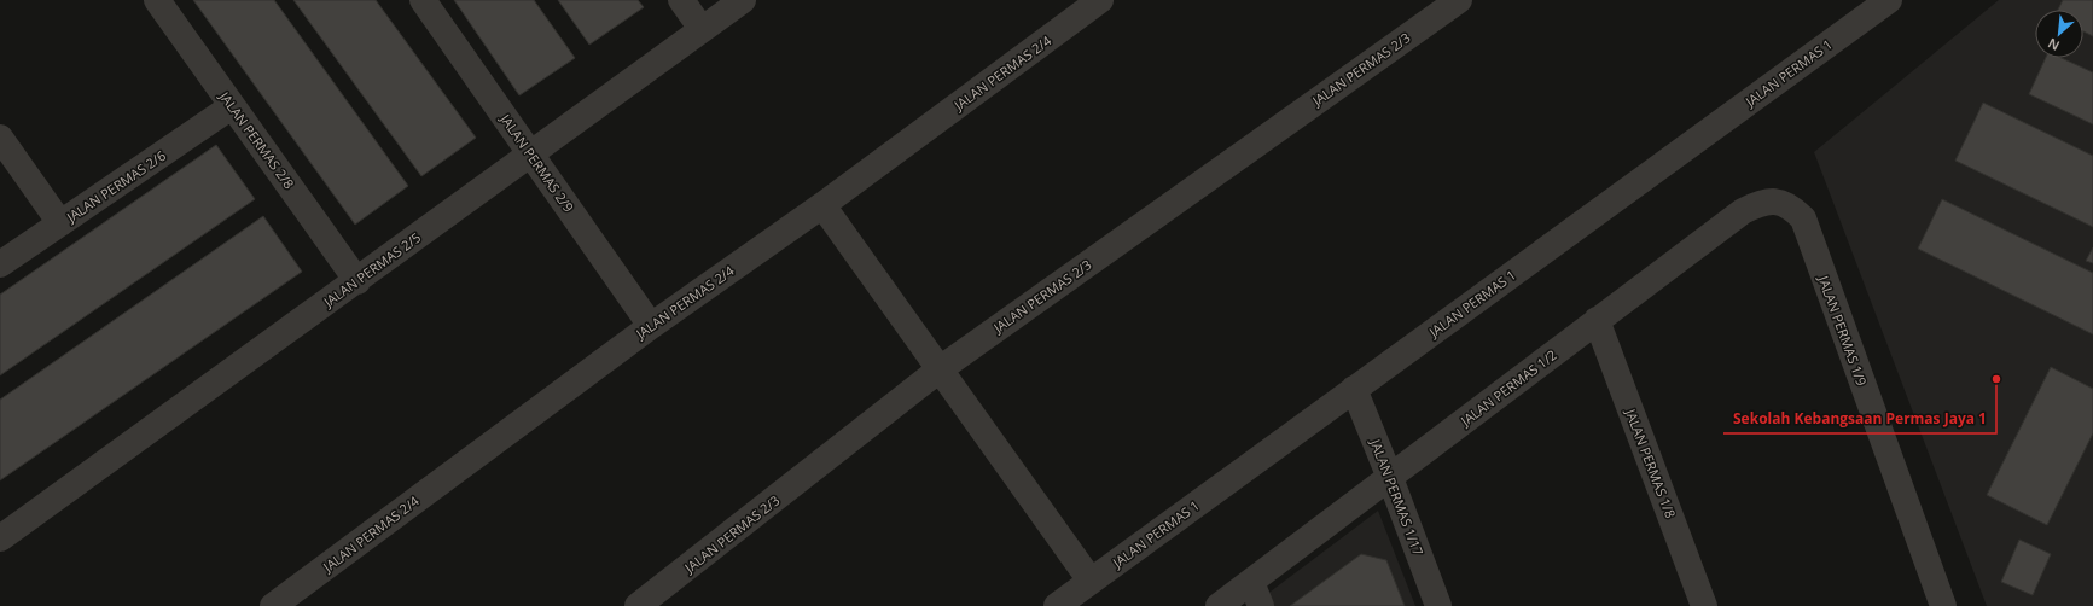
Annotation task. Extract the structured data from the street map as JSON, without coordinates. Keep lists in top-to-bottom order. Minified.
{"streets":{"street":["JALAN PERMAS 2/3","JALAN PERMAS 2/4","JALAN PERMAS 1","JALAN PERMAS 2/8","JALAN PERMAS 2/9","JALAN PERMAS 2/6","JALAN PERMAS 2/5","JALAN PERMAS 1/9","JALAN PERMAS 1/2","JALAN PERMAS 1/8","JALAN PERMAS 1/17"]},"crossings":[["JALAN PERMAS 2/4","JALAN PERMAS 2/9"],["JALAN PERMAS 1","JALAN PERMAS 1/17"],["JALAN PERMAS 2/8","JALAN PERMAS 2/6"],["JALAN PERMAS 2/8","JALAN PERMAS 2/5"],["JALAN PERMAS 2/9","JALAN PERMAS 2/5"],["JALAN PERMAS 1/9","JALAN PERMAS 1/2"],["JALAN PERMAS 1/2","JALAN PERMAS 1/8"],["JALAN PERMAS 1/2","JALAN PERMAS 1/17"]],"places":["Sekolah Kebangsaan Permas Jaya 1"],"north":"bottom left"}
